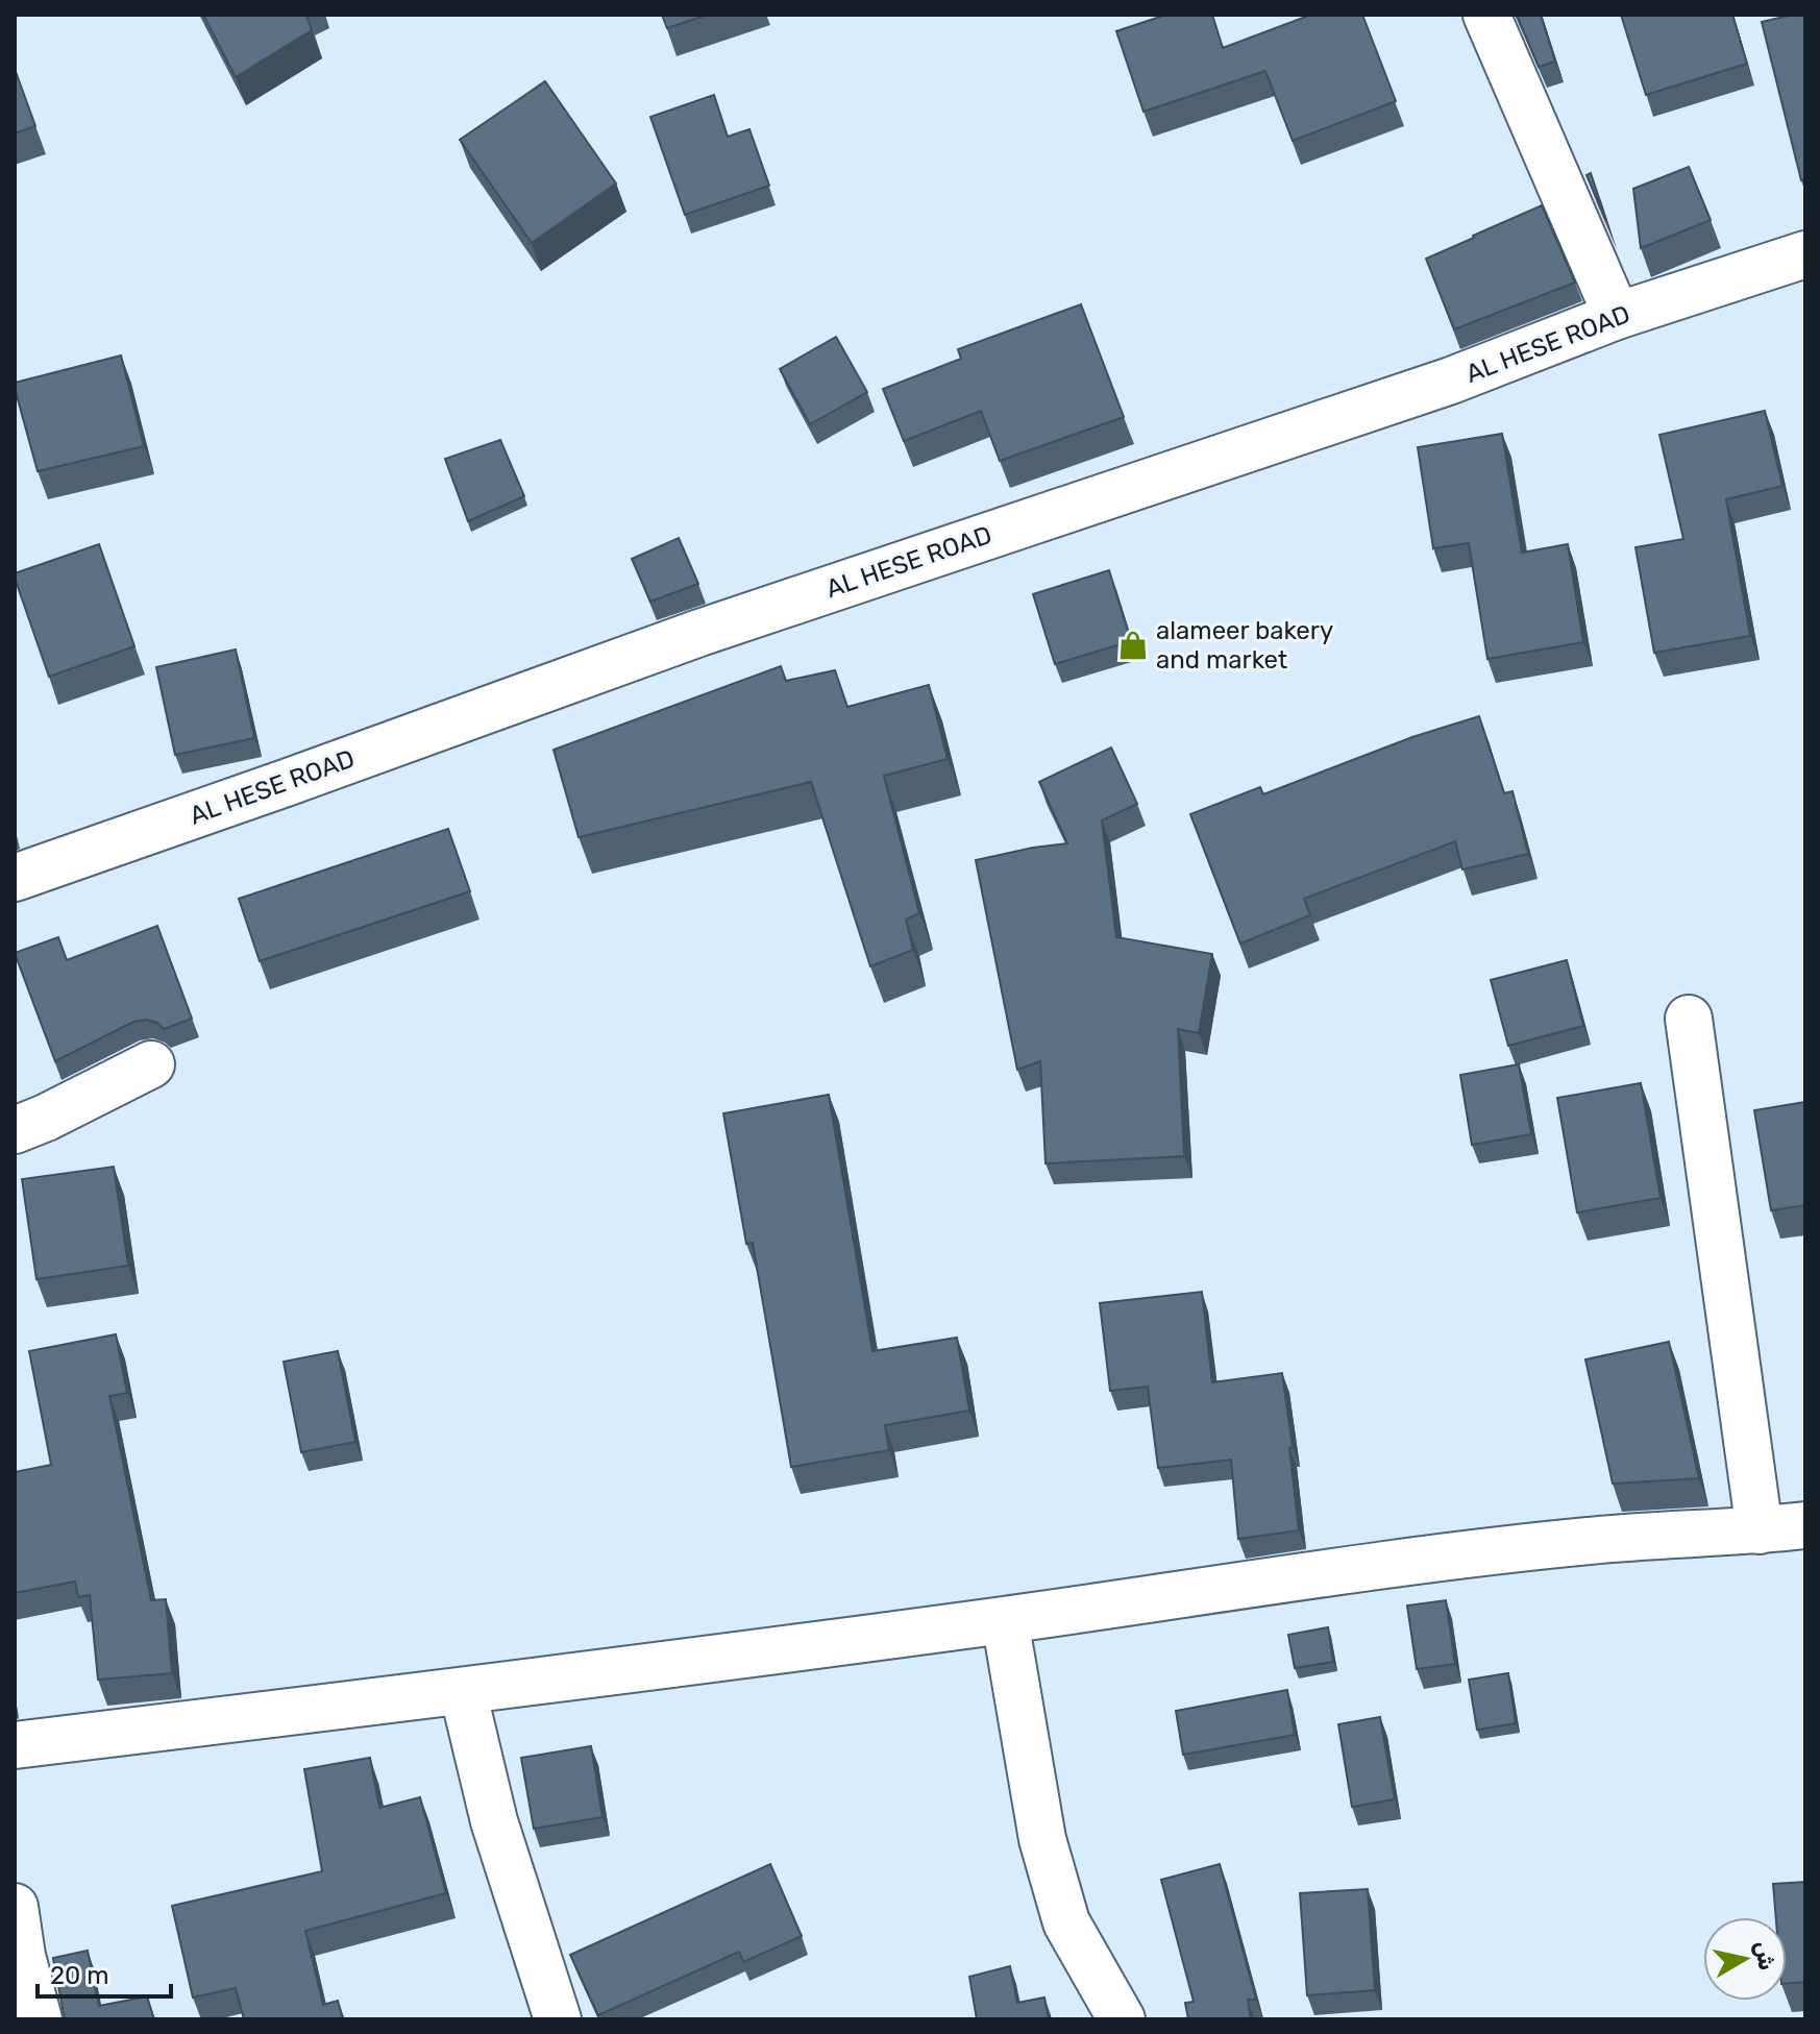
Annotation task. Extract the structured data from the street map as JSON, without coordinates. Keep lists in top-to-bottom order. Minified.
{"streets":{"street":["AL HESE ROAD"]},"places":{"shop":["alameer bakery and market"]},"scale_bar":"20 m","north":"right"}
